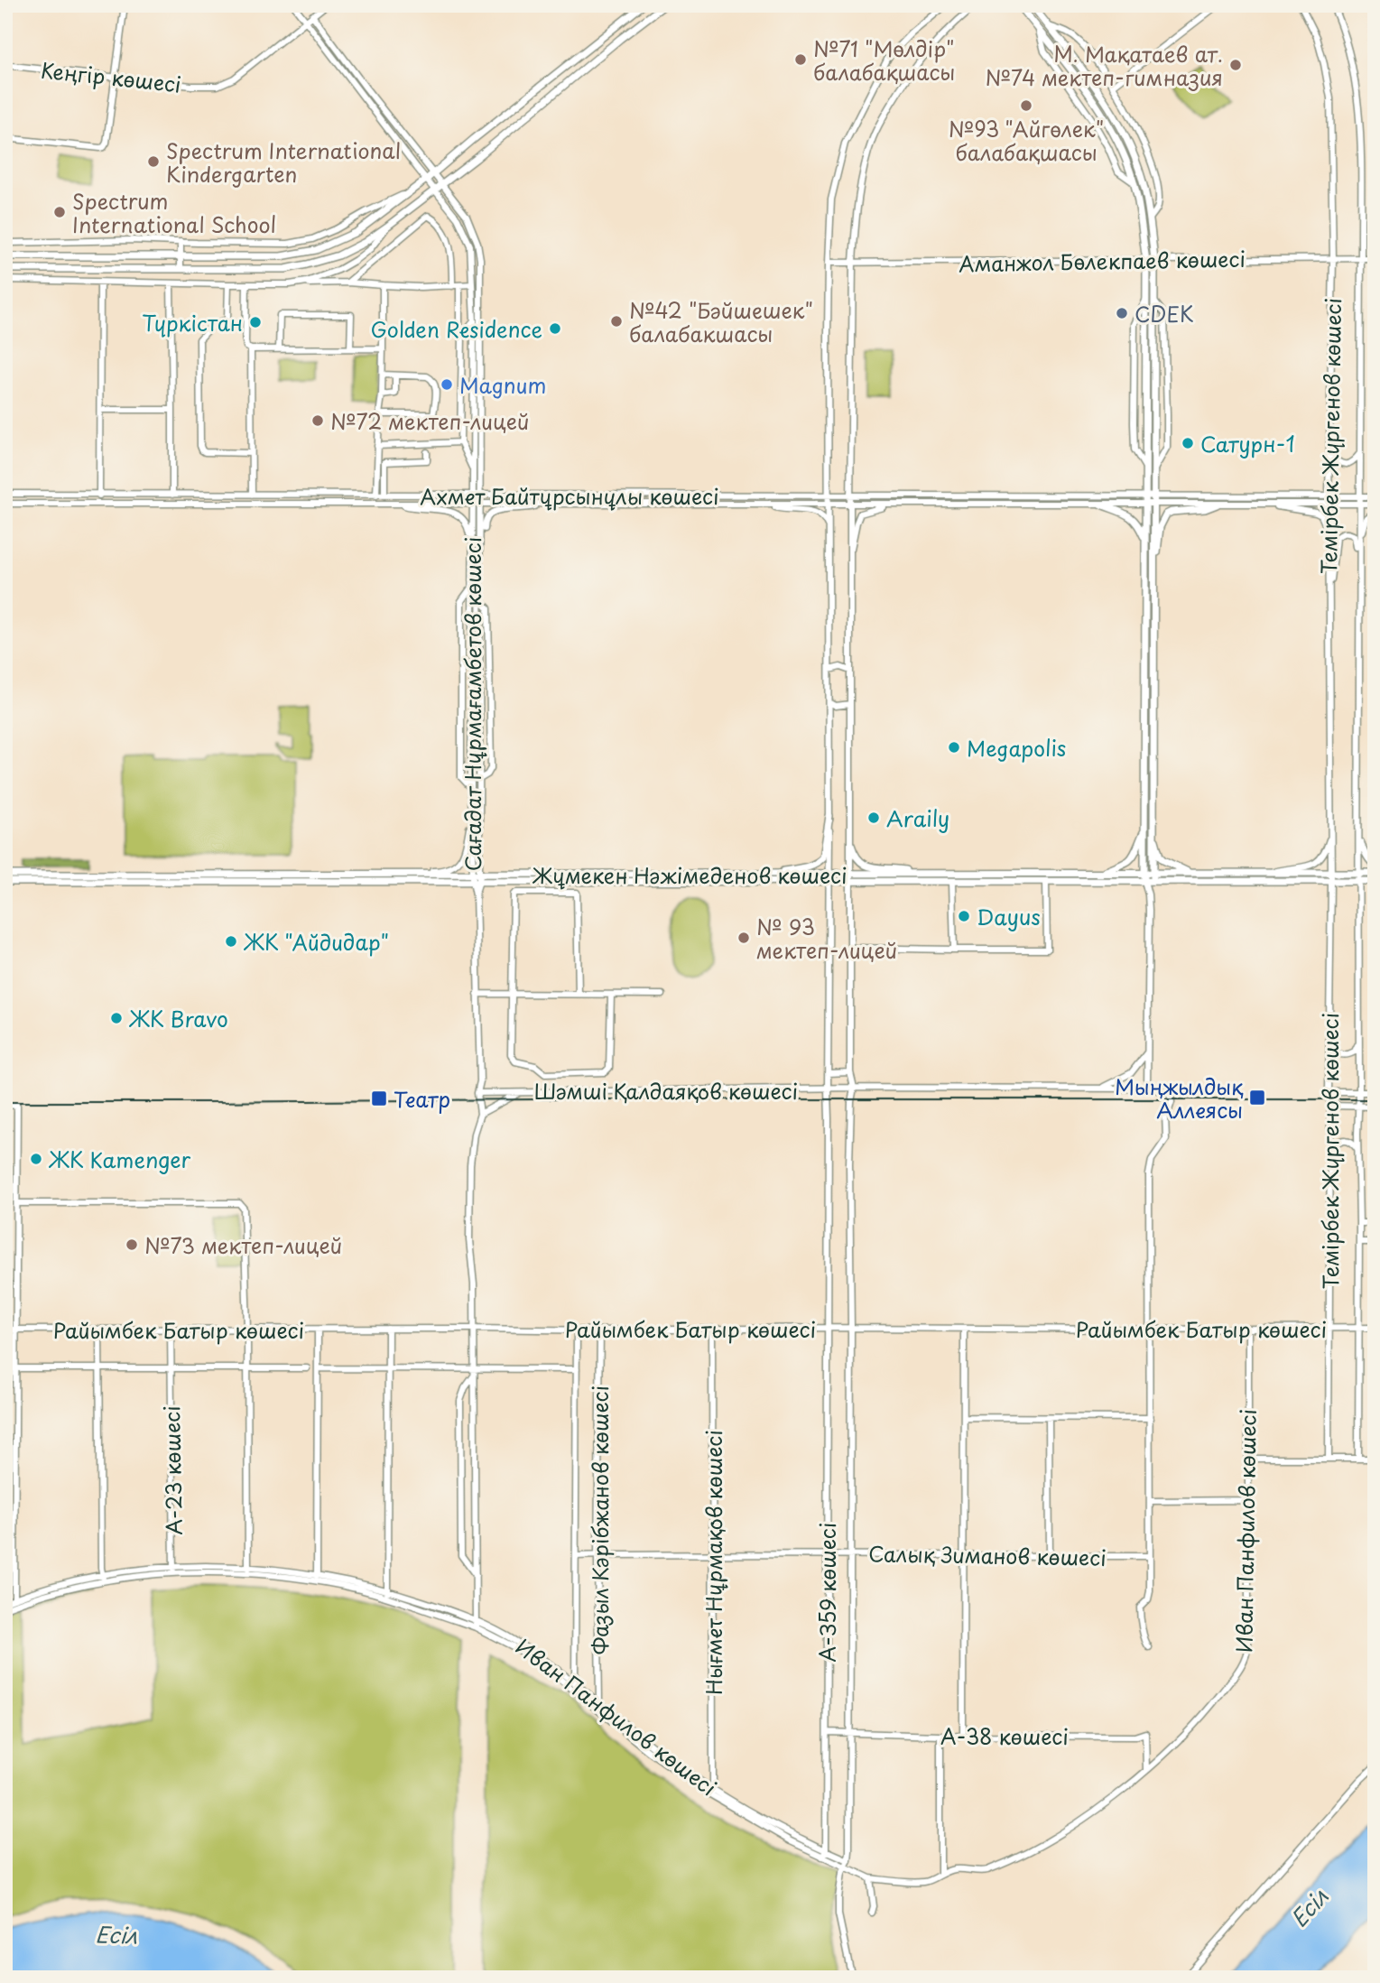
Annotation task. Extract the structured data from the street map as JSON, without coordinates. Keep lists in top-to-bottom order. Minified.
{"streets":{"main road":["Жұмекен Нәжімеденов көшесі"],"street":["Кеңгір көшесі","Аманжол Бөлекпаев көшесі","Темірбек Жүргенов көшесі","Ахмет Байтұрсынұлы көшесі","Сағадат Нұрмағамбетов көшесі","Шәмші Қалдаяқов көшесі","Райымбек Батыр көшесі","А-23 көшесі","Фазыл Кәрібжанов көшесі","Иван Панфилов көшесі","Салық Зиманов көшесі","Нығмет Нұрмақов көшесі","А-359 көшесі","А-38 көшесі"]},"crossings":[["Кеңгір көшесі","Сағадат Нұрмағамбетов көшесі"],["Аманжол Бөлекпаев көшесі","Темірбек Жүргенов көшесі"],["Аманжол Бөлекпаев көшесі","А-359 көшесі"],["Темірбек Жүргенов көшесі","Жұмекен Нәжімеденов көшесі"],["Темірбек Жүргенов көшесі","Райымбек Батыр көшесі"],["Ахмет Байтұрсынұлы көшесі","Сағадат Нұрмағамбетов көшесі"],["Ахмет Байтұрсынұлы көшесі","А-359 көшесі"],["Сағадат Нұрмағамбетов көшесі","Жұмекен Нәжімеденов көшесі"],["Сағадат Нұрмағамбетов көшесі","Шәмші Қалдаяқов көшесі"],["Сағадат Нұрмағамбетов көшесі","Райымбек Батыр көшесі"],["Сағадат Нұрмағамбетов көшесі","Иван Панфилов көшесі"],["Жұмекен Нәжімеденов көшесі","А-359 көшесі"],["Шәмші Қалдаяқов көшесі","А-359 көшесі"],["Райымбек Батыр көшесі","А-23 көшесі"],["Райымбек Батыр көшесі","Фазыл Кәрібжанов көшесі"],["Райымбек Батыр көшесі","Иван Панфилов көшесі"],["Райымбек Батыр көшесі","Нығмет Нұрмақов көшесі"],["Райымбек Батыр көшесі","А-359 көшесі"],["А-23 көшесі","Иван Панфилов көшесі"],["Фазыл Кәрібжанов көшесі","Иван Панфилов көшесі"],["Фазыл Кәрібжанов көшесі","Салық Зиманов көшесі"],["Иван Панфилов көшесі","Нығмет Нұрмақов көшесі"],["Иван Панфилов көшесі","А-359 көшесі"],["Иван Панфилов көшесі","А-38 көшесі"],["Салық Зиманов көшесі","Нығмет Нұрмақов көшесі"],["Салық Зиманов көшесі","А-359 көшесі"],["А-359 көшесі","А-38 көшесі"]],"water":["Есіл"],"places":{"other":["№71 \"Мөлдір\" балабақшасы","М. Мақатаев ат. №74 мектеп-гимназия","№93 \"Айгөлек\" балабақшасы","Spectrum International Kindergarten","Spectrum International School","CDEK","№42 \"Бәйшешек\" балабакшасы","Түркістан","Golden Residence","Magnum","№72 мектеп-лицей","Сатурн-1","Megapolis","Araily","Dayus","№ 93 мектеп-лицей","ЖК \"Айдидар\"","ЖК Bravo","ЖК Kamenger","№73 мектеп-лицей"],"transit":["Мыңжылдық Аллеясы","Театр"]}}
